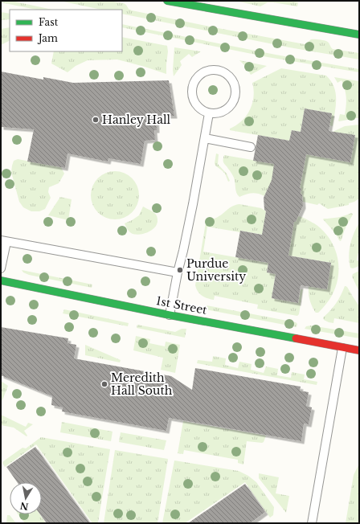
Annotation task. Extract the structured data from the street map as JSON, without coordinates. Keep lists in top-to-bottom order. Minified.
{"streets":{"street":["1st Street"]},"places":["Hanley Hall","Purdue University","Meredith Hall South"],"legend":["Fast","Jam"],"north":"bottom"}
